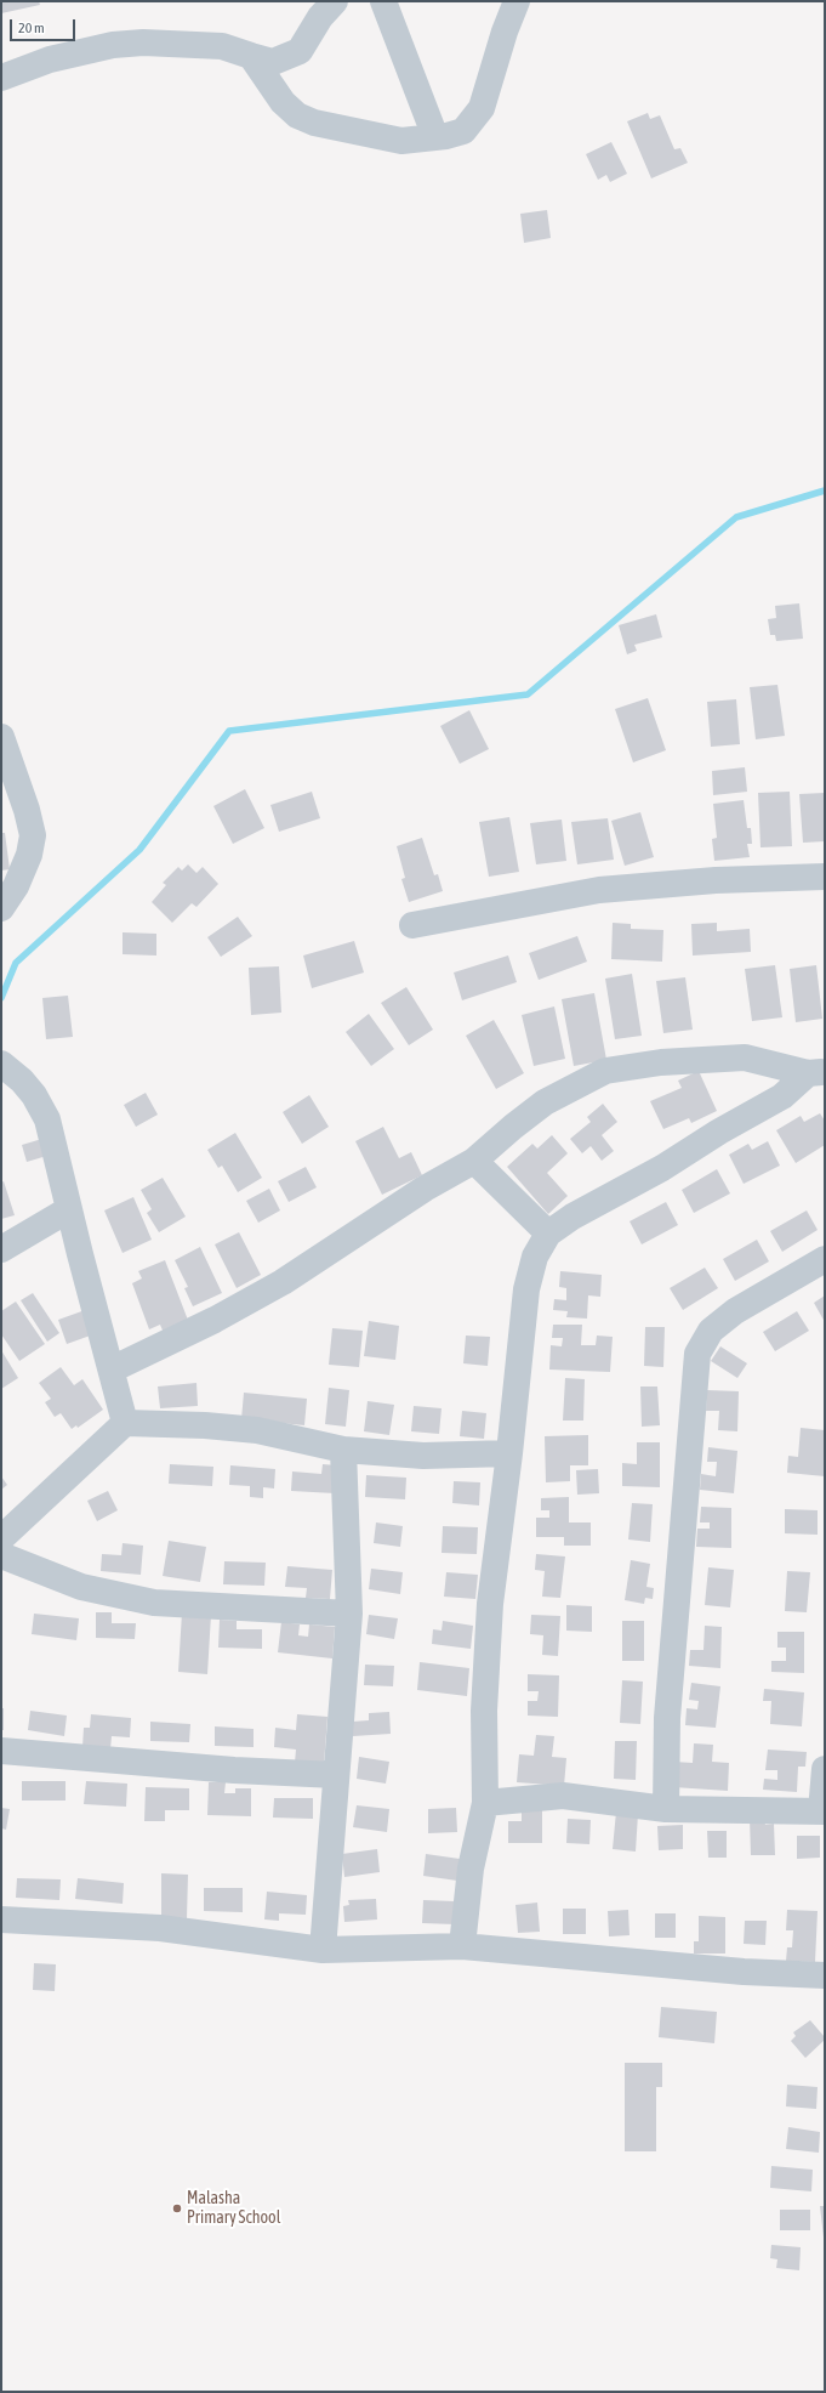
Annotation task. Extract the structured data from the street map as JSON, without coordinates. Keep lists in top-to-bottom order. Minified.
{"places":["Malasha Primary School"],"scale_bar":"20 m"}
